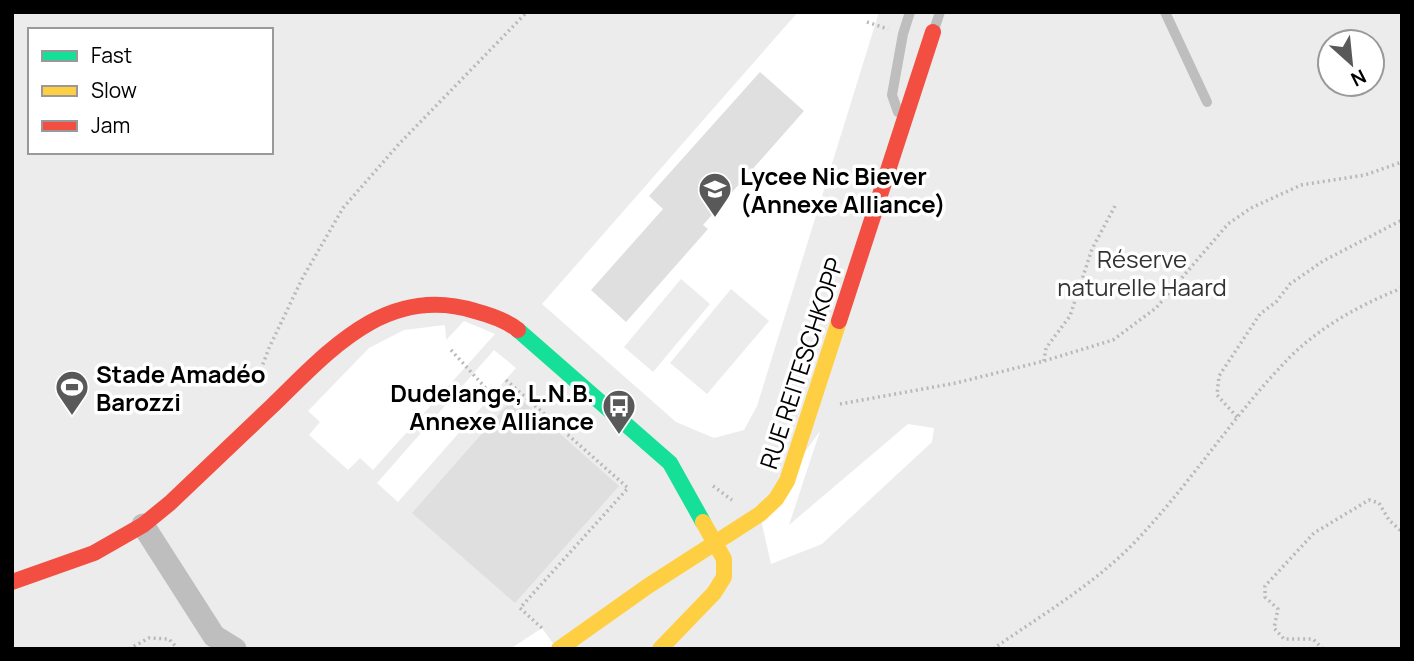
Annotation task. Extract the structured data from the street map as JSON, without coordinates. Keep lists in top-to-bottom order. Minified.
{"streets":{"street":["RUE REITESCHKOPP"]},"parks":["Réserve naturelle Haard"],"places":{"school or university":["Lycee Nic Biever (Annexe Alliance)"],"sports":["Stade Amadéo Barozzi"],"bus stop":["Dudelange, L.N.B. Annexe Alliance"]},"legend":["Fast","Slow","Jam"],"north":"bottom right"}
